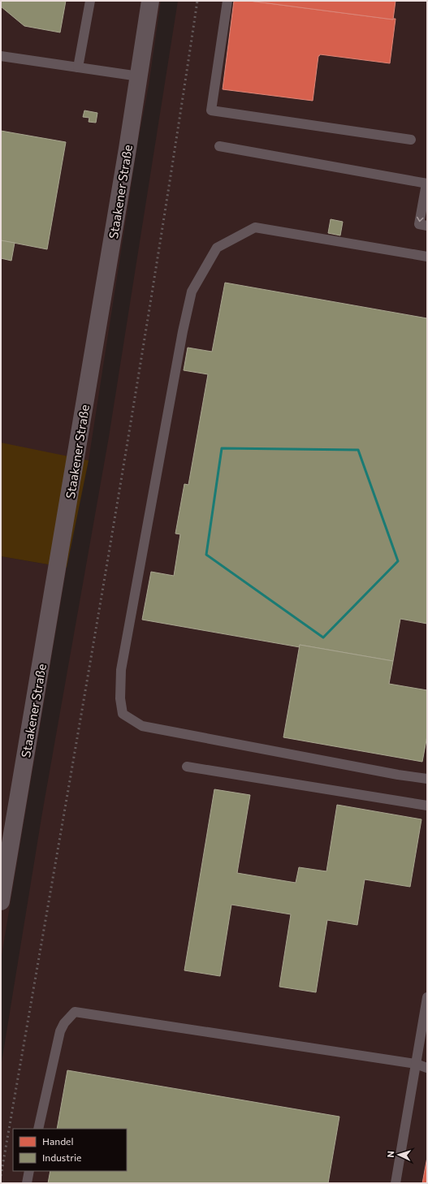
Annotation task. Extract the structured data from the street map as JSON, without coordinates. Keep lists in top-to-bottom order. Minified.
{"streets":{"street":["Staakener Straße"]},"legend":["Handel","Industrie"],"north":"left"}
